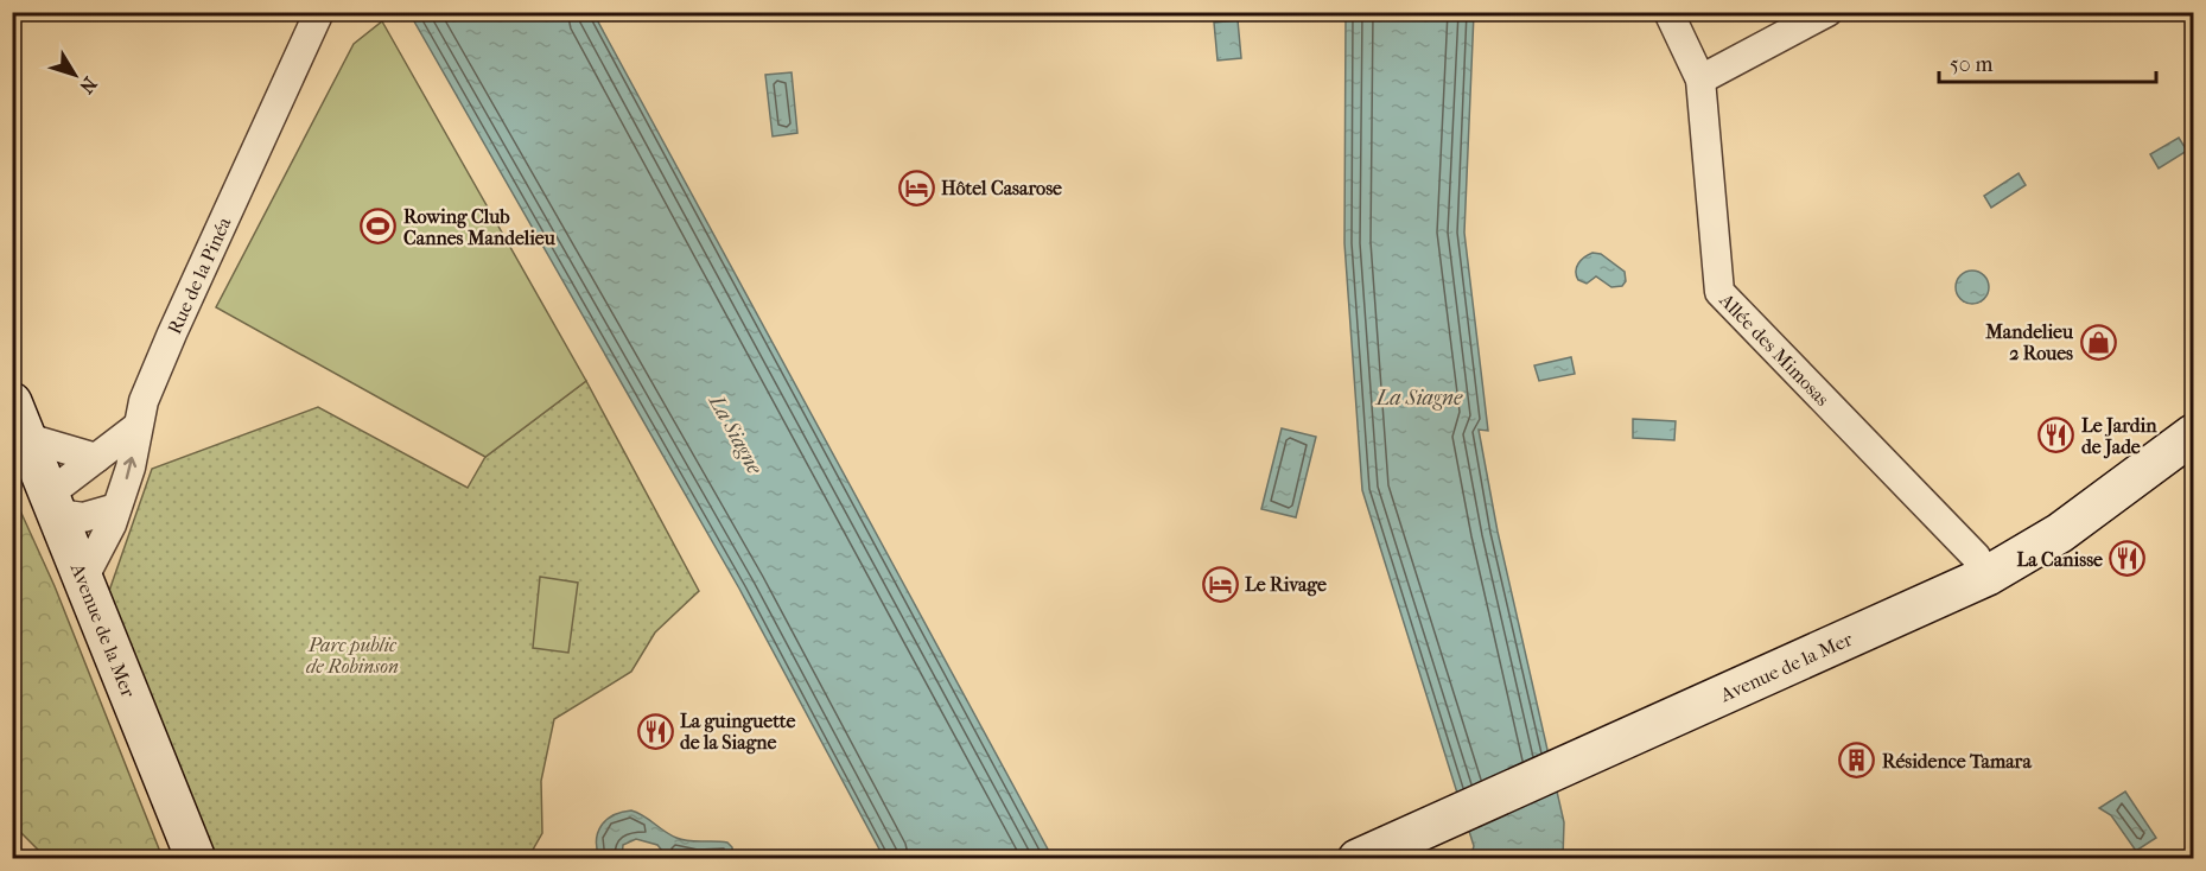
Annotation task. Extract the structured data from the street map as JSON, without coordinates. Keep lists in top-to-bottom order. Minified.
{"streets":{"main road":["Avenue de la Mer"],"street":["Rue de la Pinéa","Allée des Mimosas"]},"crossings":[["Rue de la Pinéa","Avenue de la Mer"],["Allée des Mimosas","Avenue de la Mer"]],"water":["La Siagne"],"parks":["Parc public de Robinson"],"places":{"hotel":["Hôtel Casarose","Le Rivage"],"sports":["Rowing Club Cannes Mandelieu"],"shop":["Mandelieu 2 Roues"],"restaurant":["Le Jardin de Jade","La Canisse","La guinguette de la Siagne"],"building":["Résidence Tamara"]},"scale_bar":"50 m","north":"bottom right"}
